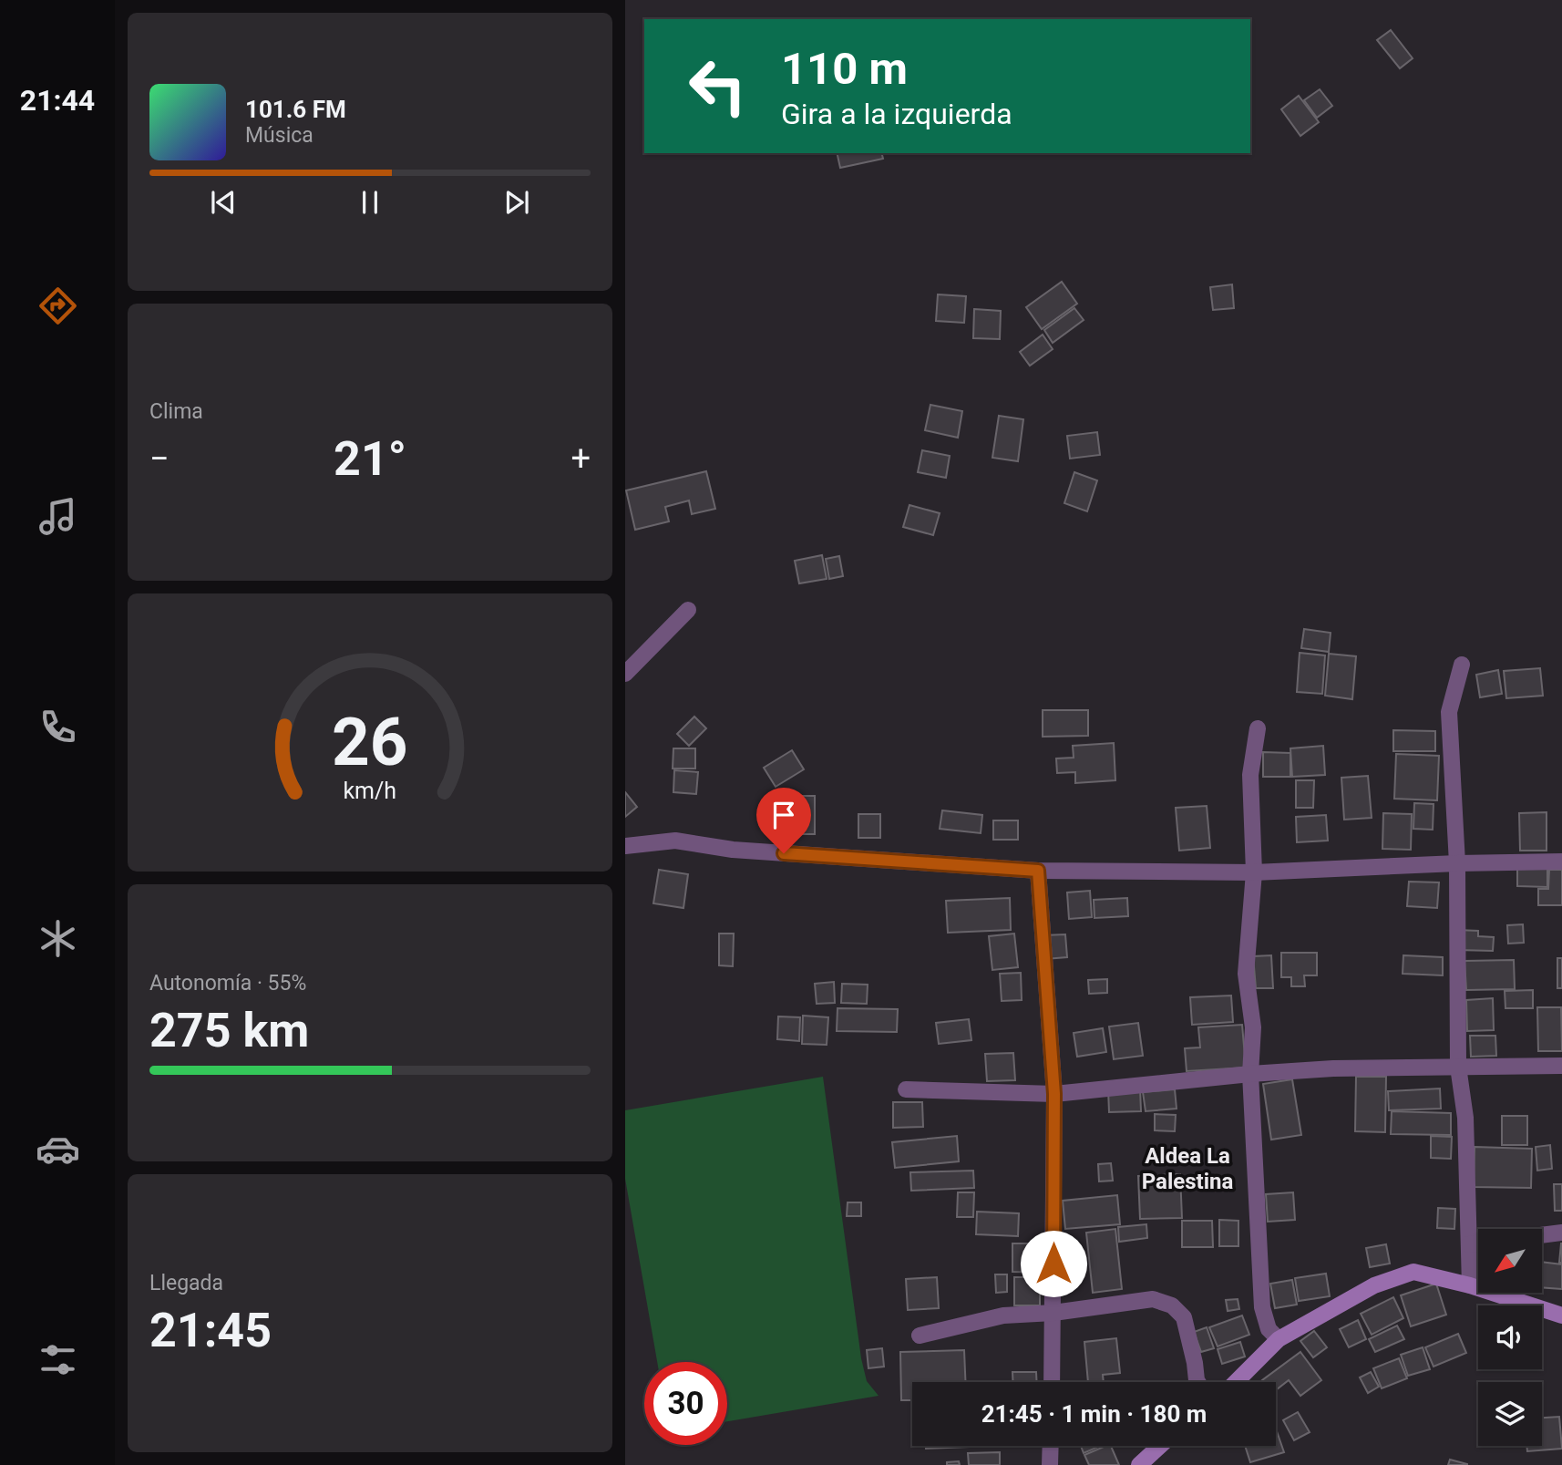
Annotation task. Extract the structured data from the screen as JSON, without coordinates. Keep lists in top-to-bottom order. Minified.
{"districts":["Aldea La Palestina"],"north":"bottom left","page":{"tabs":"21:44","turn":["110 m","Gira a la izquierda"],"song":["101.6 FM","Música"],"tile":["Clima",["Autonomía · 55%","275 km"],["Llegada","21:45"]],"heat":["−","21°","+"],"limit":"30","trip":"21:45 · 1 min · 180 m","gauge":["26","km/h"]}}
